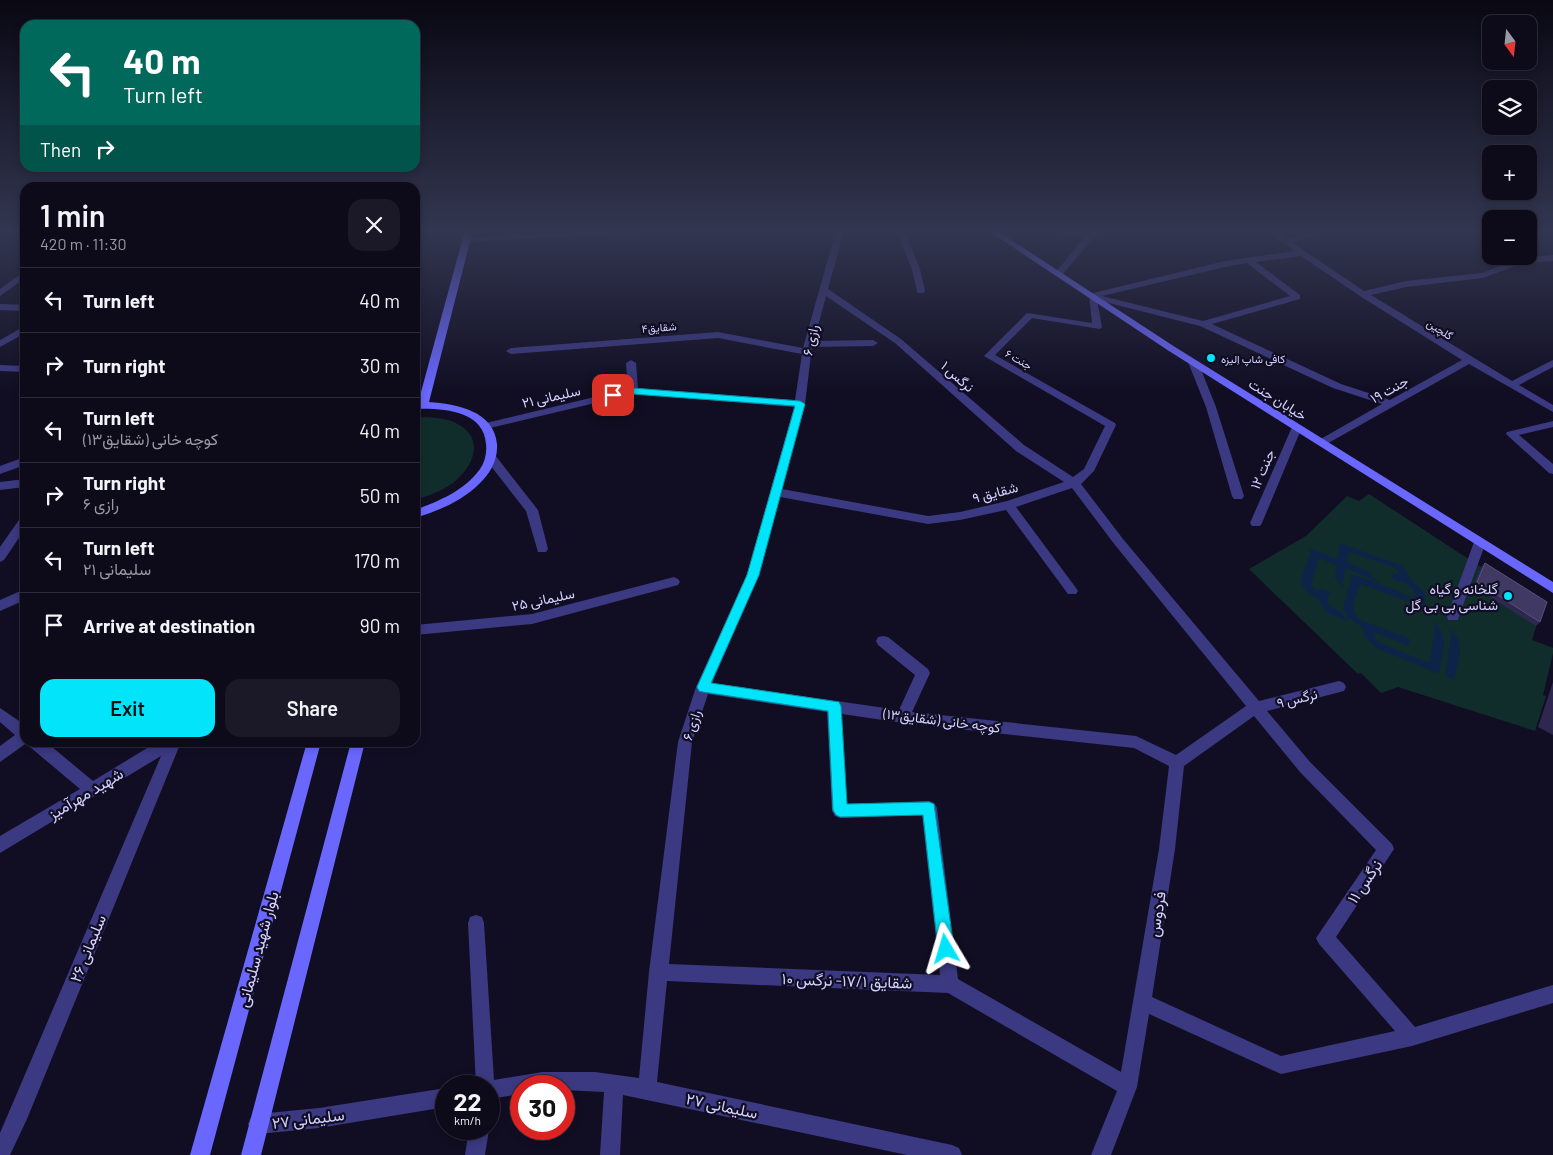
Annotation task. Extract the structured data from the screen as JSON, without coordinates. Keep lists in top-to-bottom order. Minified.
{"streets":{"main road":["خیابان جنت","بلوار شهید سلیمانی"],"street":["شقایق۴","گلچین","رازی ۶","جنت ۶","نرگس ۱","جنت ۱۹","سلیمانی ۲۱","جنت ۱۲","شقایق ۹","سلیمانی ۲۵","نرگس ۹","کوچه خانی (شقایق۱۳)","شهید مهرآمیز","نرگس ۱۱","فردوس","سلیمانی ۲۶","شقایق ۱۷/۱- نرگس ۱۰","سلیمانی ۲۷"]},"crossings":[["شقایق۴","رازی ۶"],["گلچین","جنت ۱۹"],["رازی ۶","نرگس ۱"],["رازی ۶","سلیمانی ۲۱"],["رازی ۶","شقایق ۹"],["رازی ۶","کوچه خانی (شقایق۱۳)"],["رازی ۶","شقایق ۱۷/۱- نرگس ۱۰"],["رازی ۶","سلیمانی ۲۷"],["جنت ۶","خیابان جنت"],["جنت ۶","شقایق ۹"],["نرگس ۱","شقایق ۹"],["نرگس ۱","نرگس ۹"],["نرگس ۱","نرگس ۱۱"],["جنت ۱۹","خیابان جنت"],["خیابان جنت","جنت ۱۲"],["نرگس ۹","نرگس ۱۱"],["کوچه خانی (شقایق۱۳)","فردوس"],["فردوس","شقایق ۱۷/۱- نرگس ۱۰"]],"places":["کافی شاپ اِلیزه","گلخانه و گیاه شناسی بی بی گل"],"north":"bottom","page":{"map_buttons":["+","−"],"turn":["40 m","Turn left"],"then":"Then","heading":["1 min","420 m · 11:30"],"list":[{"name":"Turn left","value":"40 m"},{"name":"Turn right","value":"30 m"},{"name":"Turn left","note":"کوچه خانی (شقایق۱۳)","value":"40 m"},{"name":"Turn right","note":"رازی ۶","value":"50 m"},{"name":"Turn left","note":"سلیمانی ۲۱","value":"170 m"},{"name":"Arrive at destination","value":"90 m"}],"buttons":["Exit","Share"],"speed":"22 km/h","limit":"30"}}
